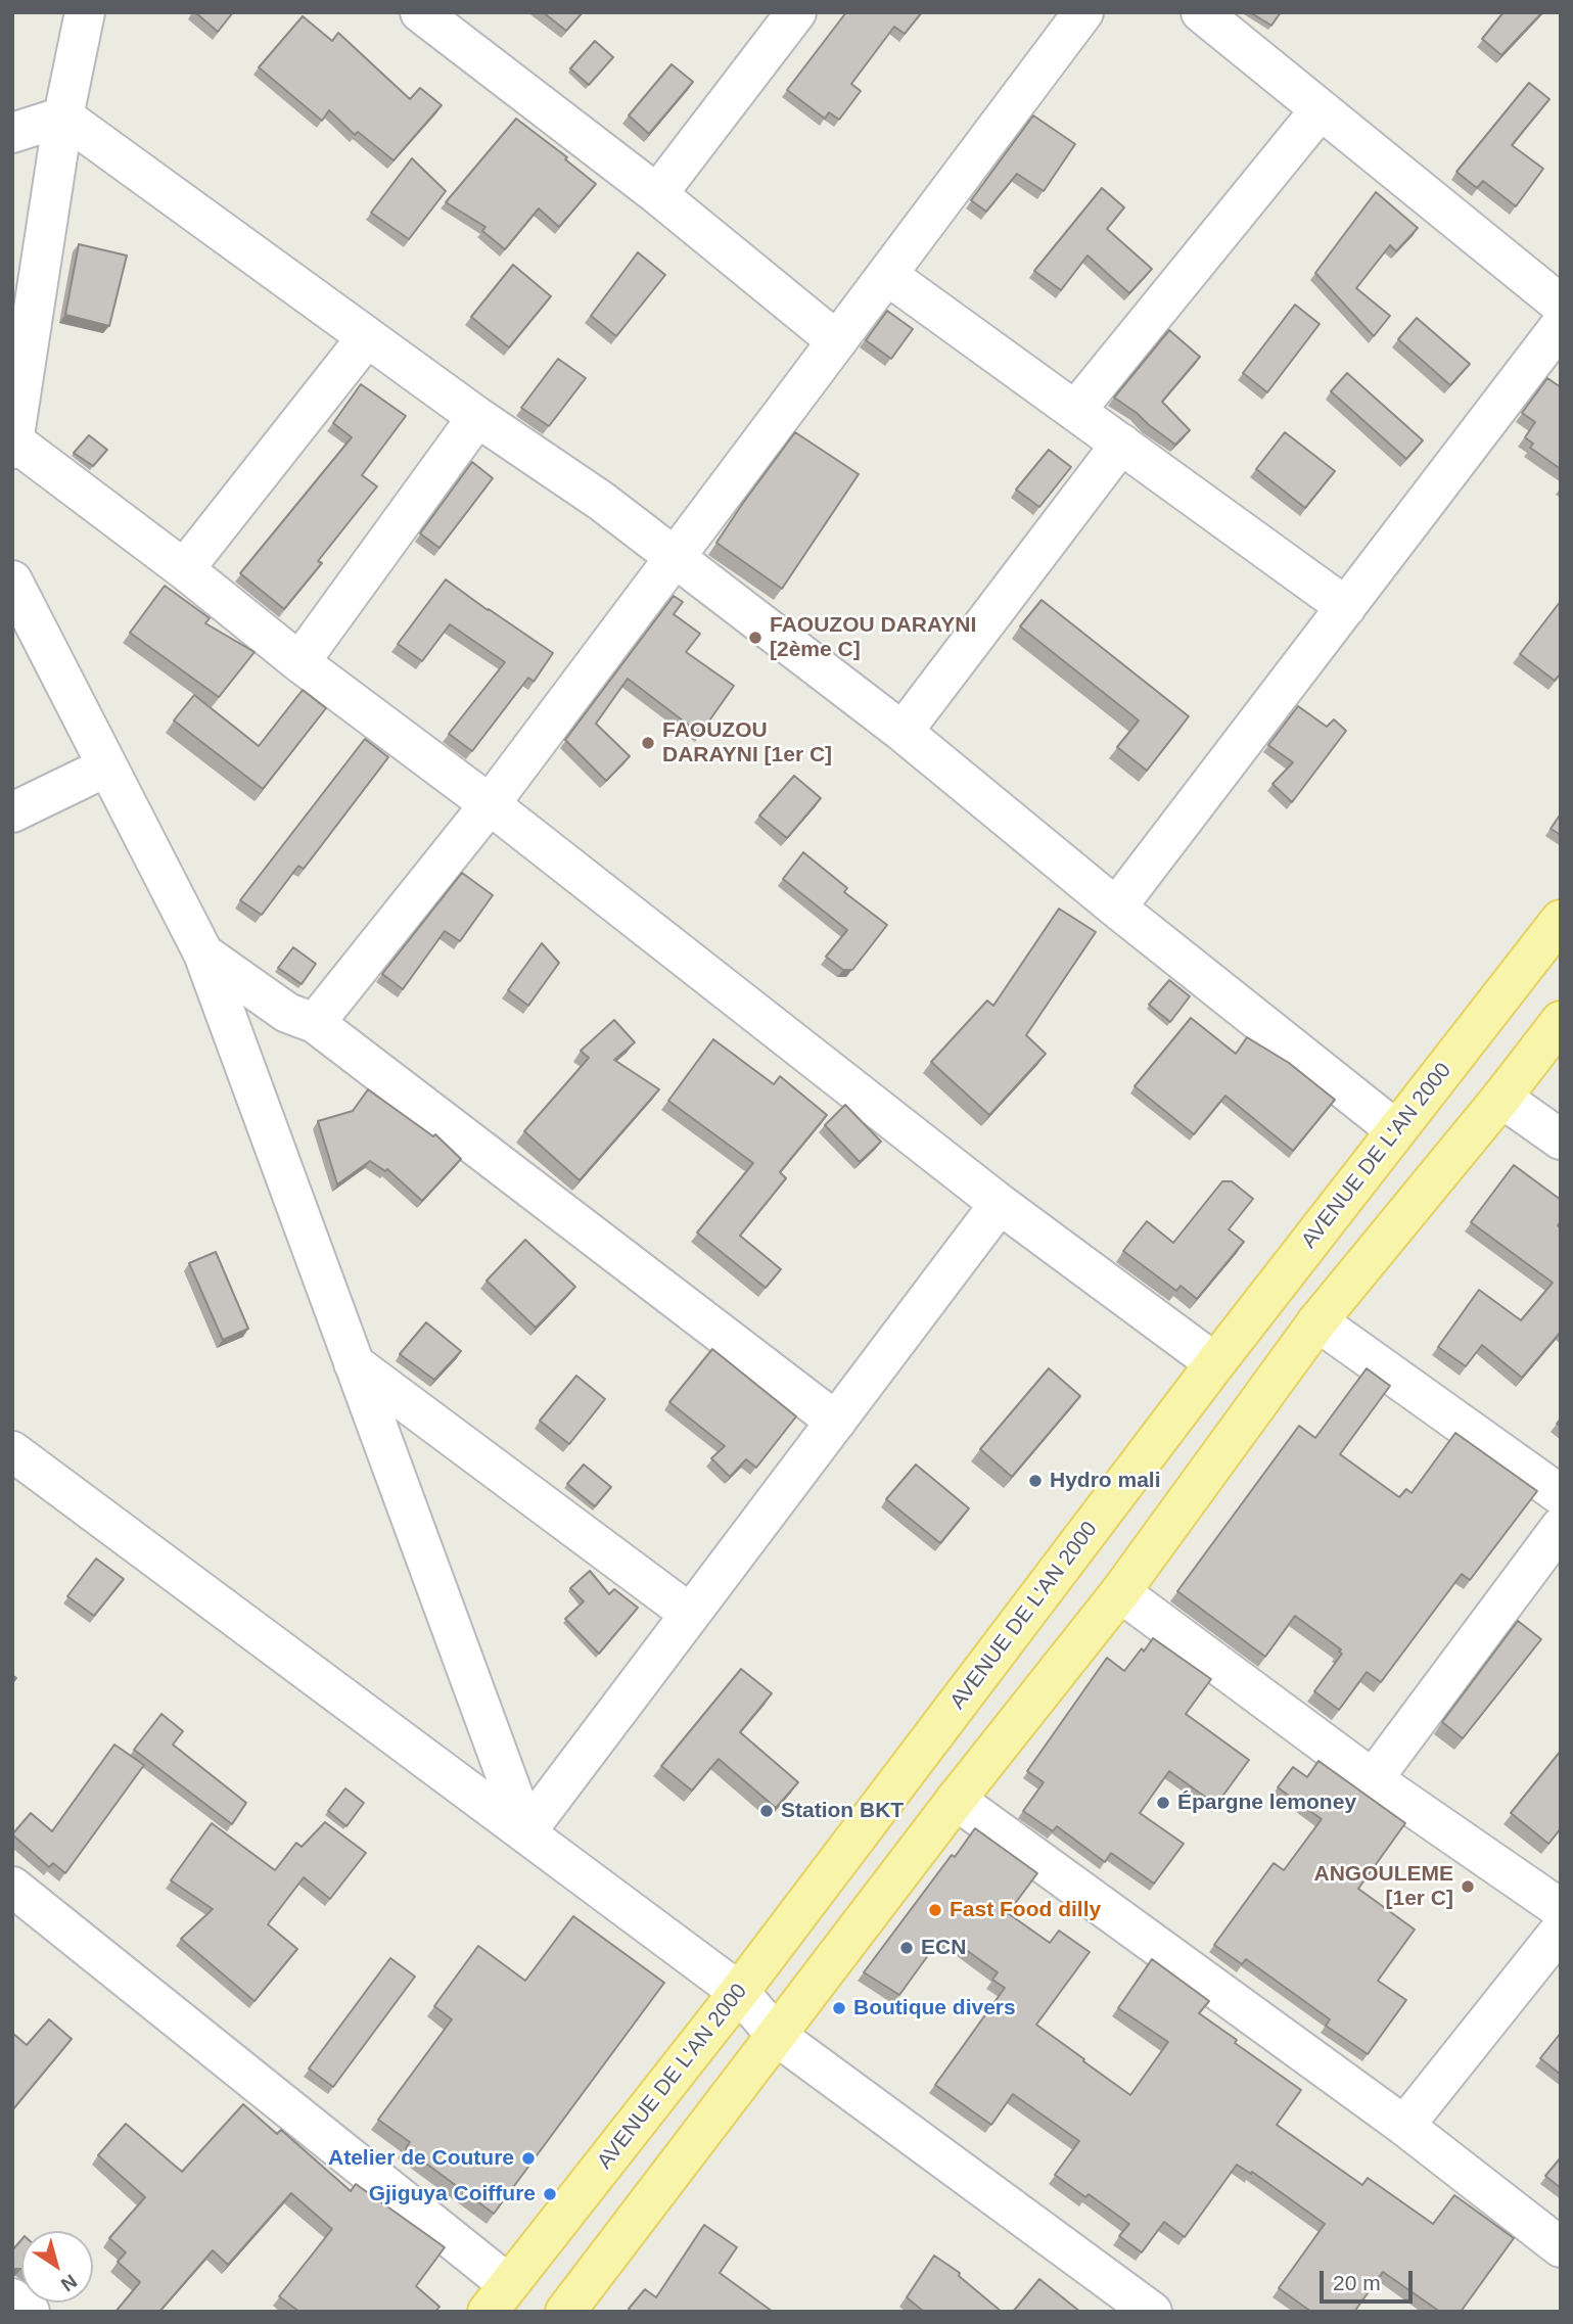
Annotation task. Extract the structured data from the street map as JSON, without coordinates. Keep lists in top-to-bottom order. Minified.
{"streets":{"main road":["AVENUE DE L'AN 2000"]},"places":["FAOUZOU DARAYNI [2ème C]","FAOUZOU DARAYNI [1er C]","Hydro mali","Épargne lemoney","Station BKT","ANGOULEME [1er C]","Fast Food dilly","ECN","Boutique divers","Atelier de Couture","Gjiguya Coiffure"],"scale_bar":"20 m","north":"bottom right"}
